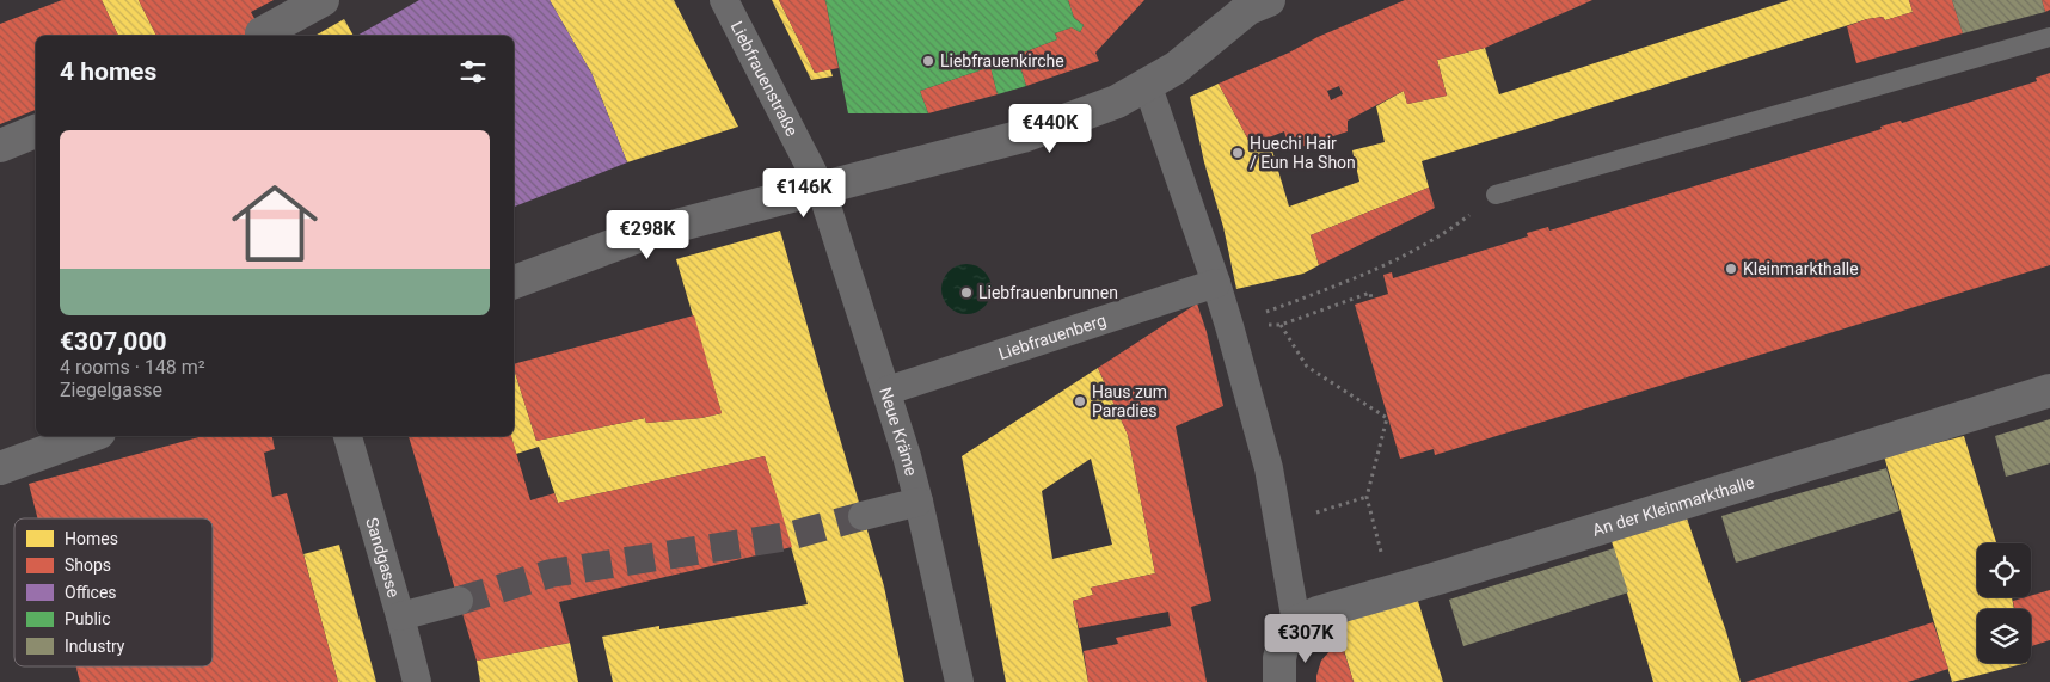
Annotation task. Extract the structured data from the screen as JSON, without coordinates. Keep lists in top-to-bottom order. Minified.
{"streets":{"street":["Liebfrauenstraße","Liebfrauenberg","Neue Kräme","An der Kleinmarkthalle","Sandgasse"]},"crossings":[["Liebfrauenstraße","Neue Kräme"],["Liebfrauenberg","Neue Kräme"]],"places":["Liebfrauenkirche","Huechi Hair / Eun Ha Shon","Kleinmarkthalle","Liebfrauenbrunnen","Haus zum Paradies"],"legend":["Homes","Shops","Offices","Public","Industry"],"page":{"heading":"4 homes","price":["€440K","€146K","€298K","€307K"],"list":[{"name":"€307,000","note":"4 rooms · 148 m² · Ziegelgasse"}]}}
